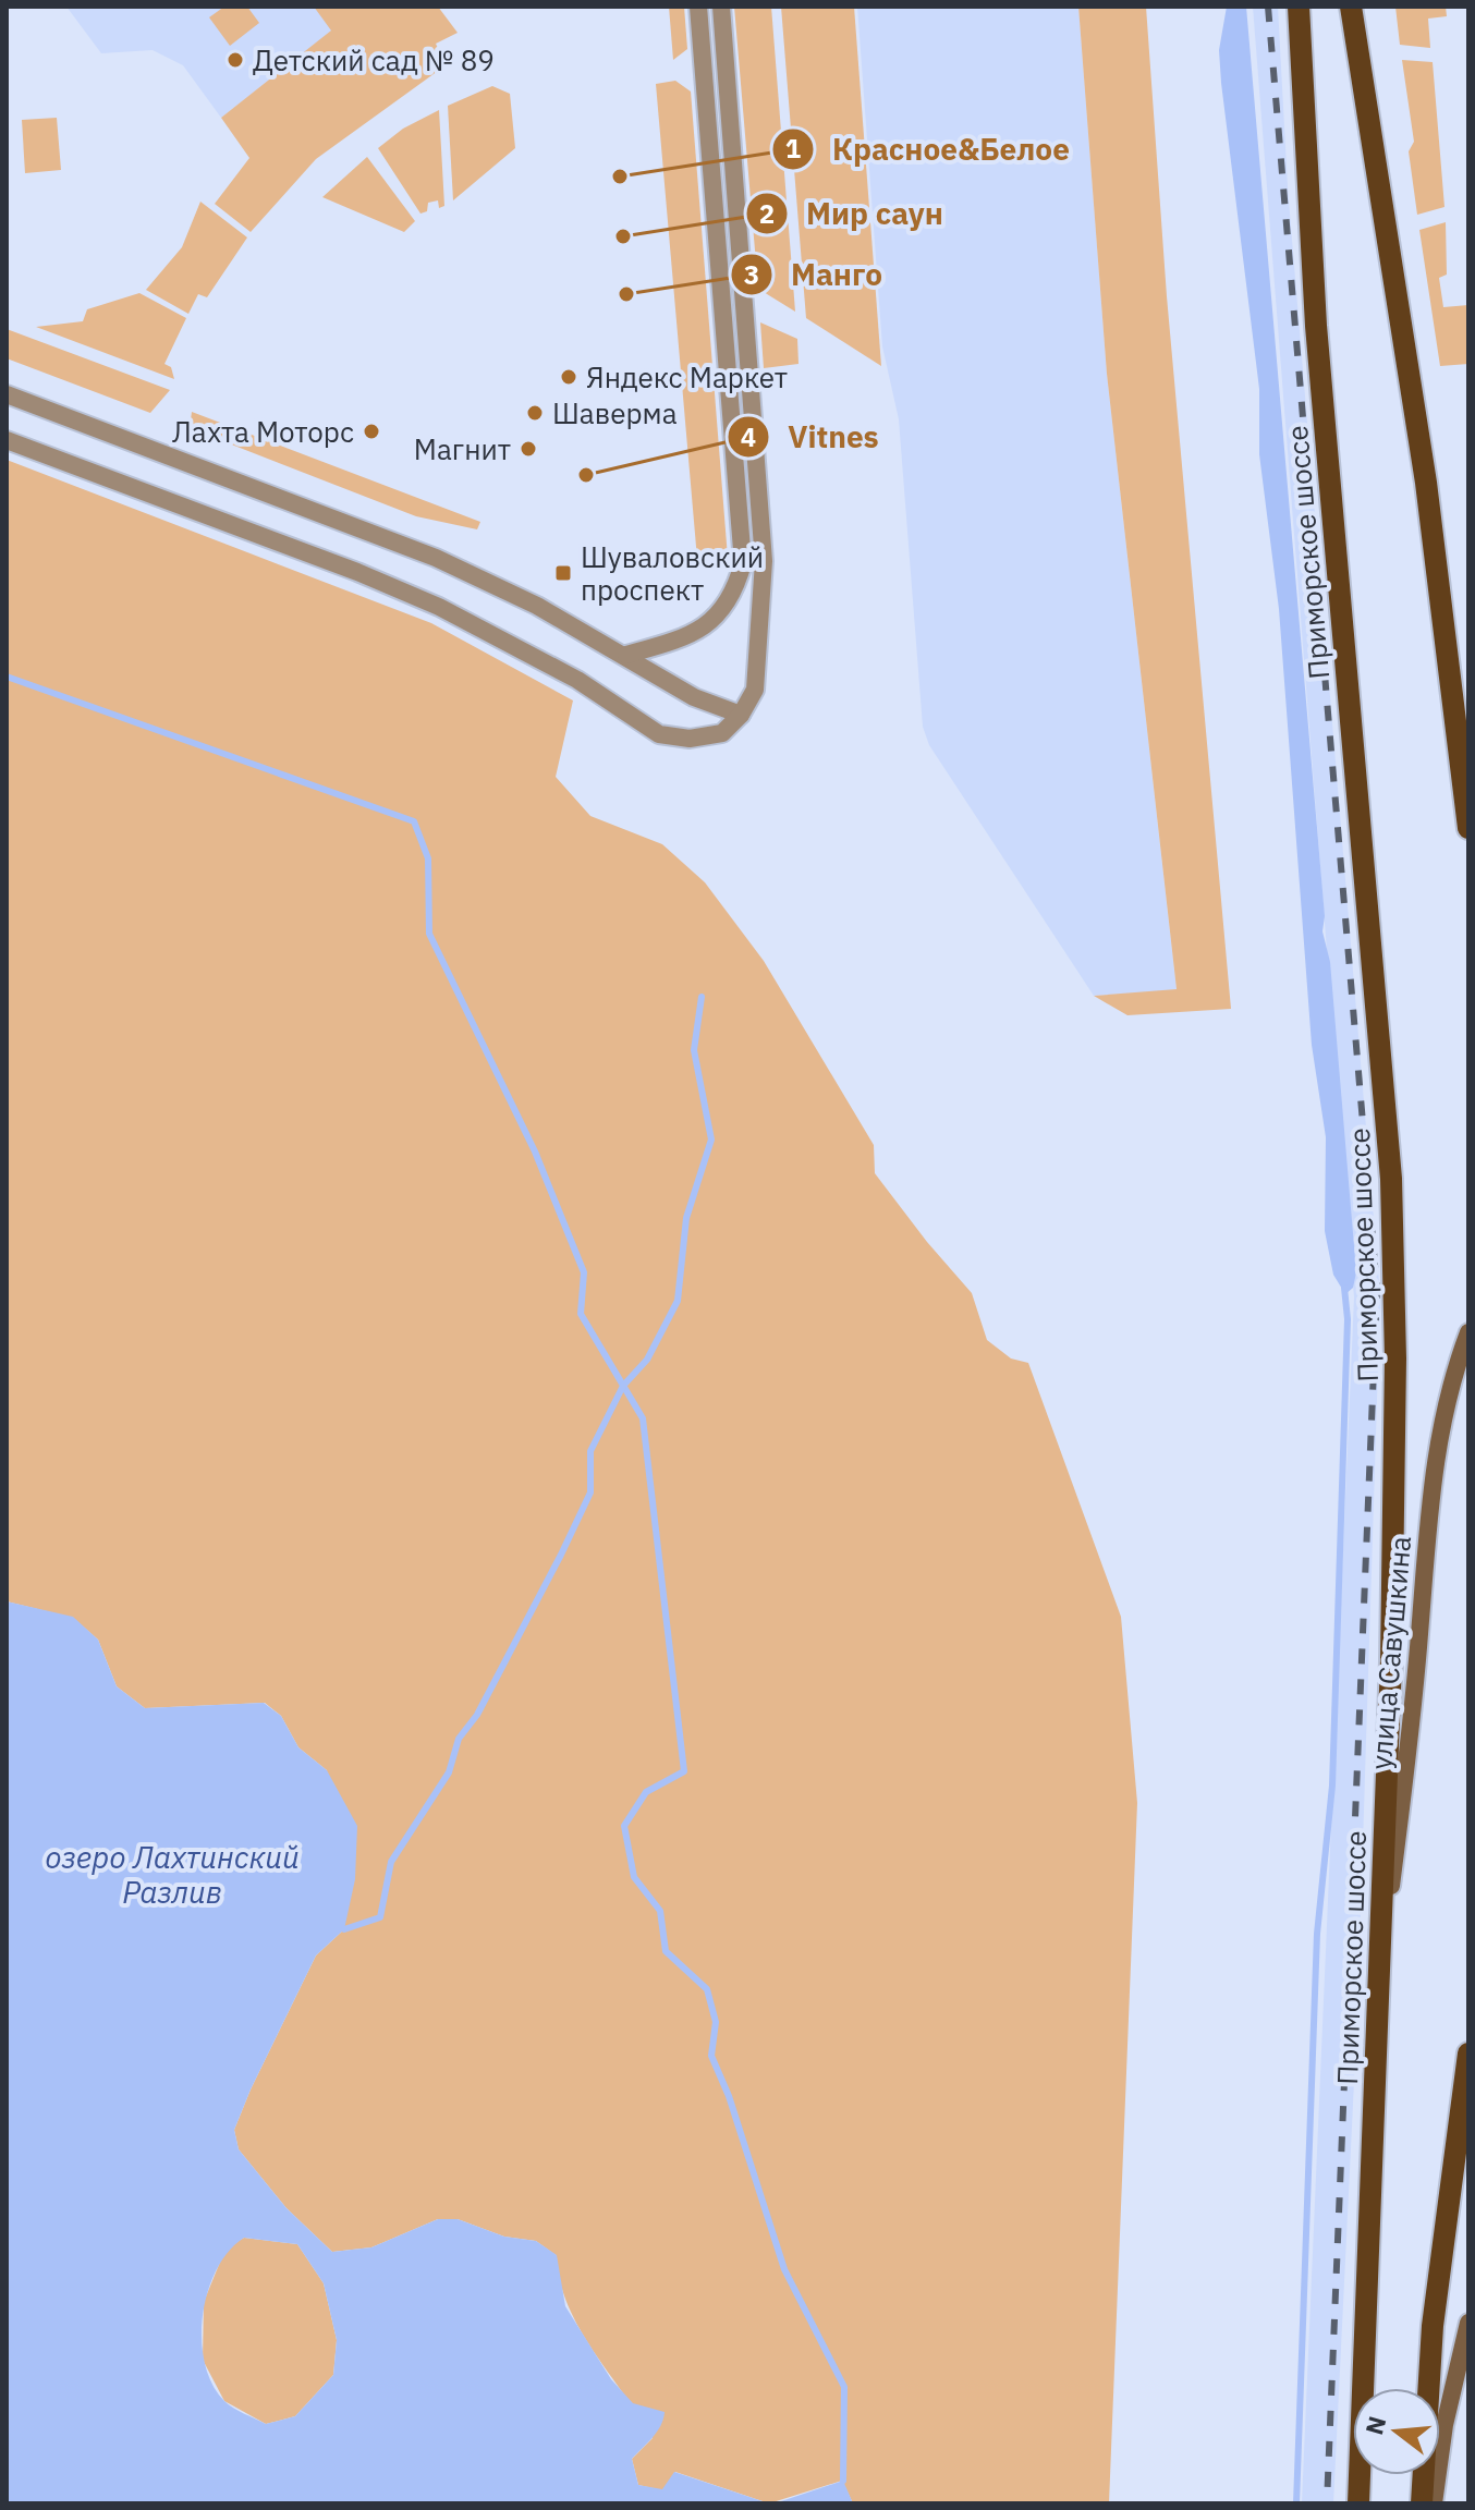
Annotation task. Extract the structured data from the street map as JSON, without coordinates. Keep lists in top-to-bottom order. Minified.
{"streets":{"main road":["Приморское шоссе","улица Савушкина"]},"crossings":[["Приморское шоссе","улица Савушкина"]],"water":["озеро Лахтинский Разлив"],"places":{"other":["Детский сад № 89","Красное&Белое","Мир саун","Манго","Яндекс Маркет","Шаверма","Лахта Моторс","Магнит","Vitnes"],"transit":["Шуваловский проспект"]},"north":"left"}
